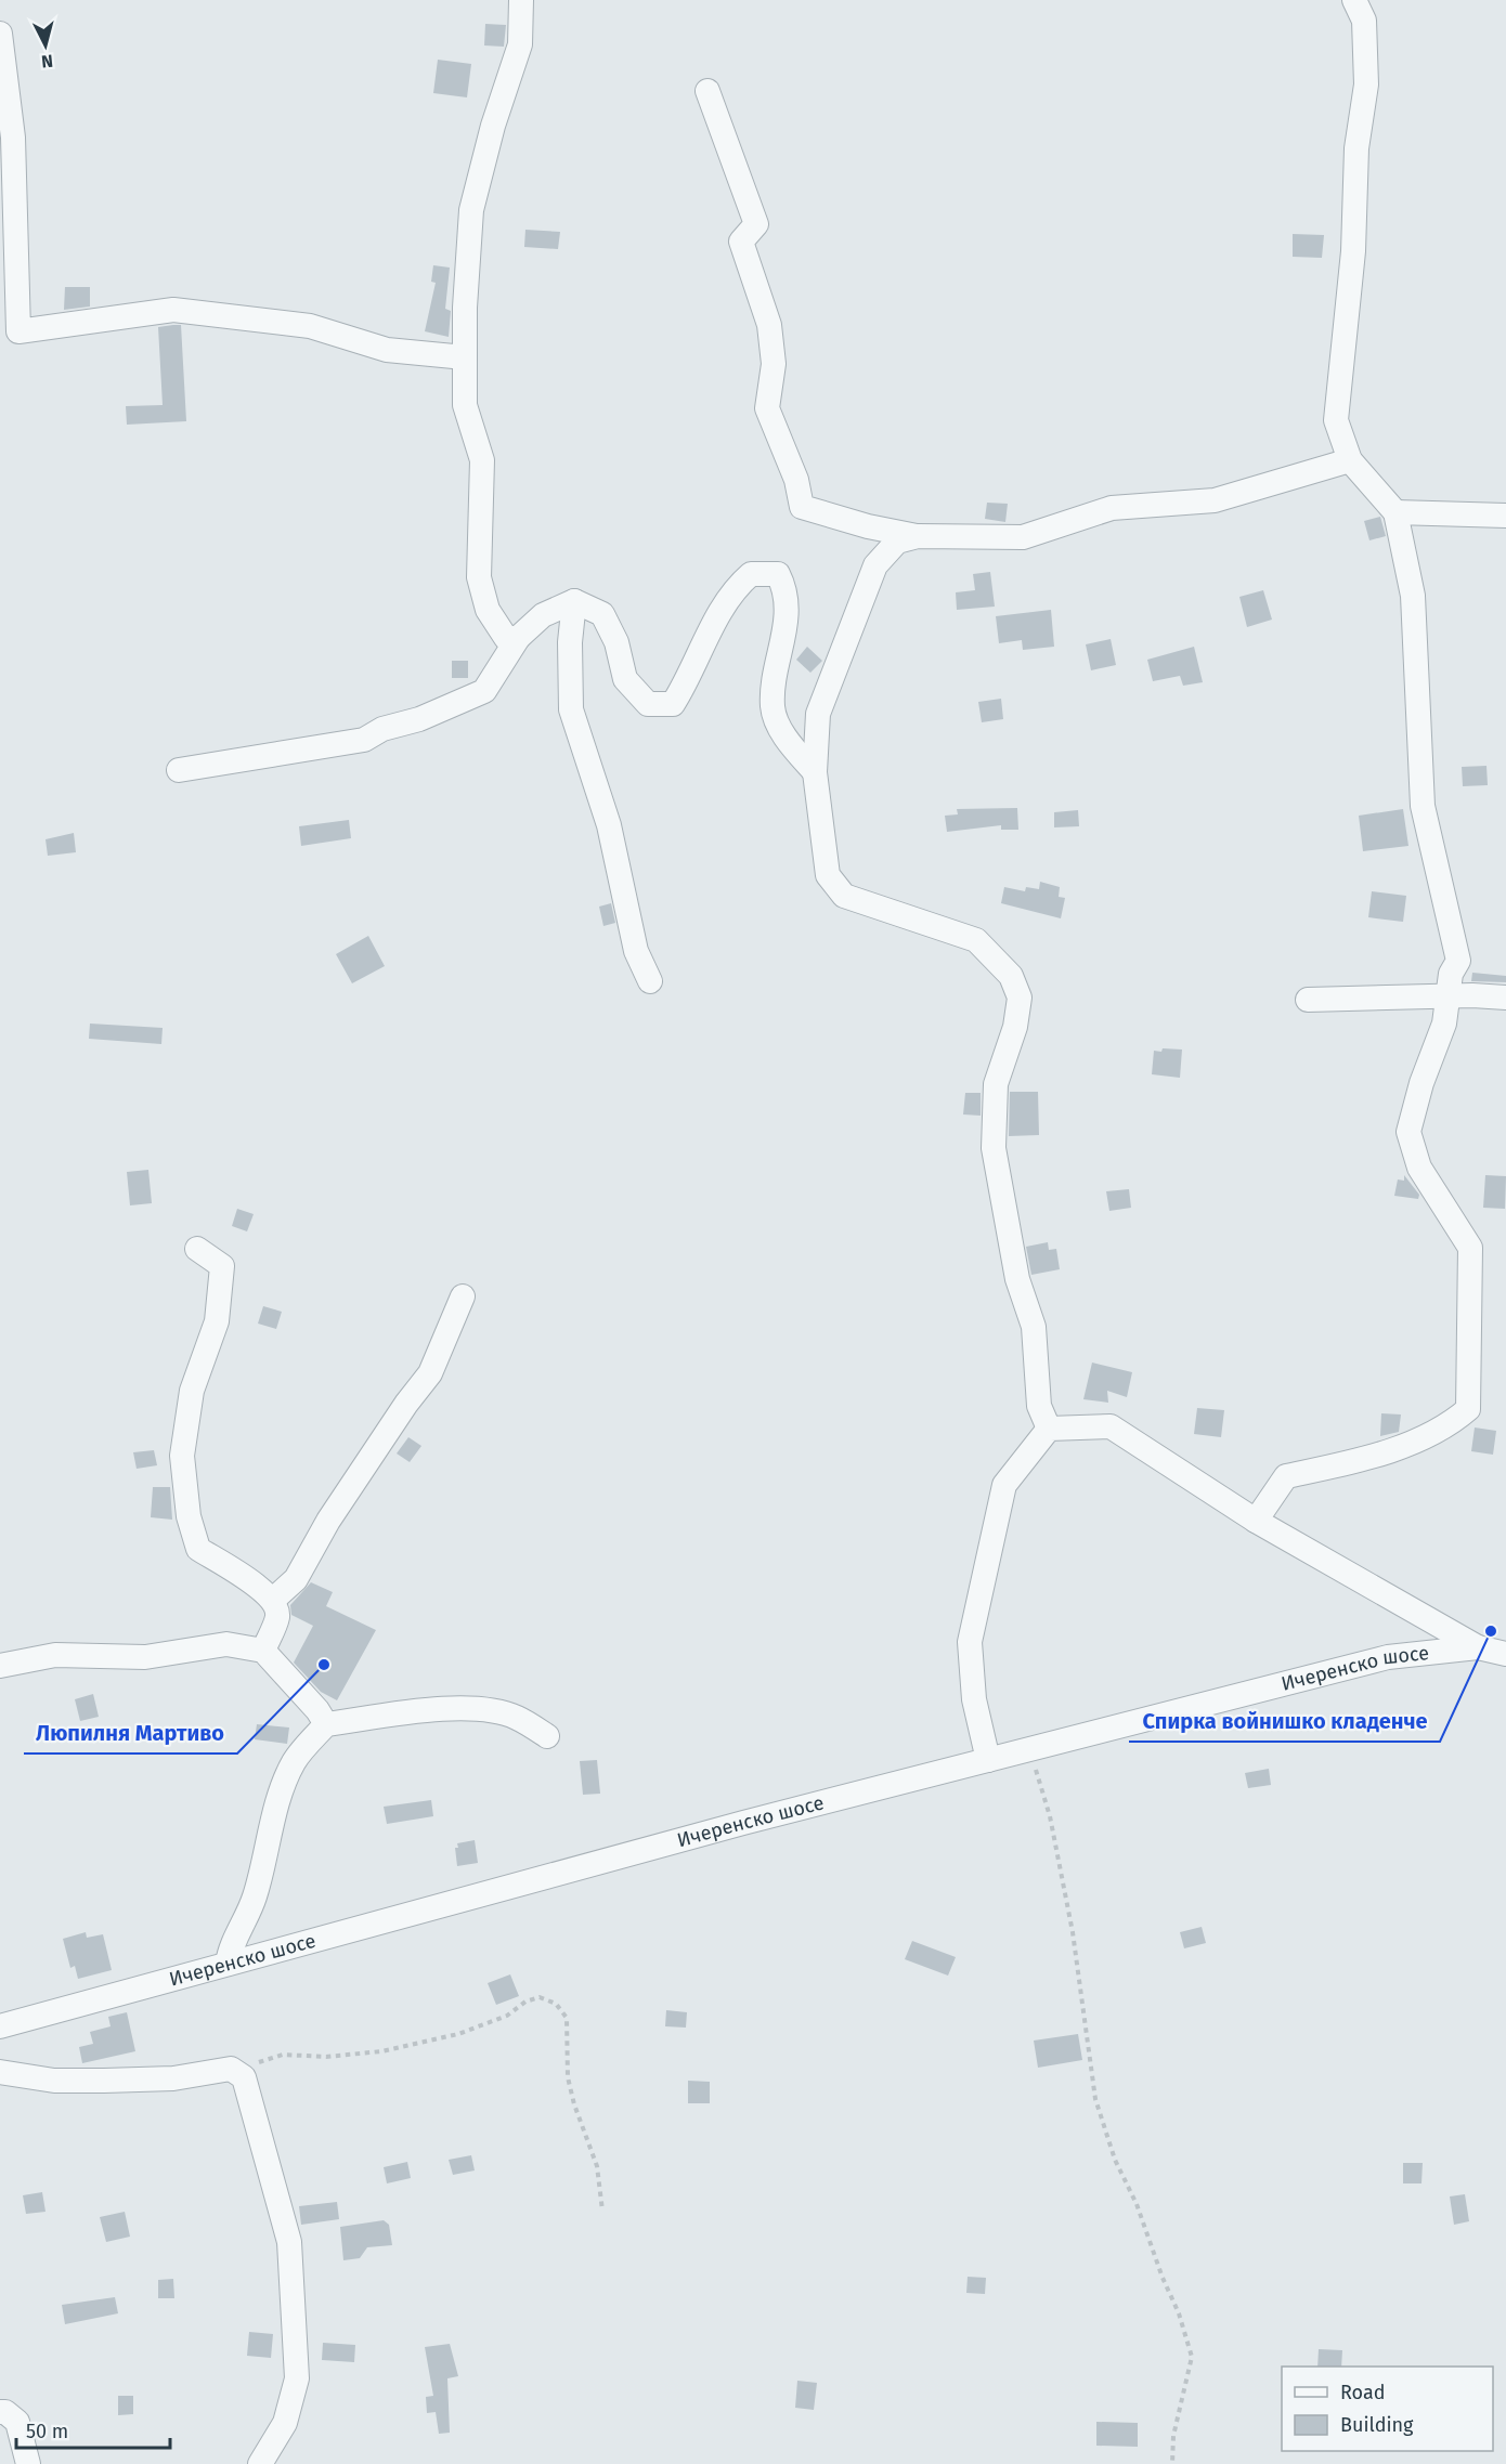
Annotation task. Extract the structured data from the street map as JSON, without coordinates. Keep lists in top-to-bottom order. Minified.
{"streets":{"street":["Ичеренско шосе"]},"places":["Спирка войнишко кладенче","Люпилня Мартиво"],"legend":["Road","Building"],"scale_bar":"50 m","north":"bottom"}
